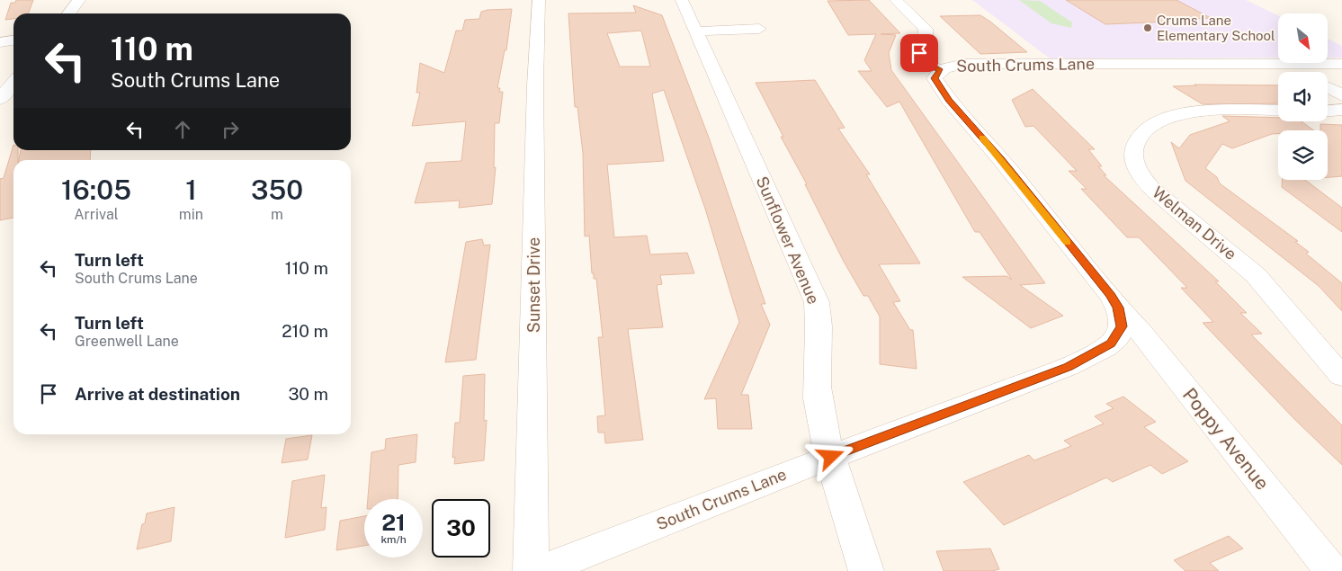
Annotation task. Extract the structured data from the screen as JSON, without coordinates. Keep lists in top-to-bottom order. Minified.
{"streets":{"street":["South Crums Lane","Welman Drive","Sunflower Avenue","Sunset Drive","Poppy Avenue"]},"crossings":[["South Crums Lane","Sunflower Avenue"],["South Crums Lane","Poppy Avenue"]],"places":["Crums Lane Elementary School"],"north":"bottom right","page":{"turn":["110 m","South Crums Lane"],"eta":["16:05","Arrival","1","min","350","m"],"list":[{"name":"Turn left","note":"South Crums Lane","value":"110 m"},{"name":"Turn left","note":"Greenwell Lane","value":"210 m"},{"name":"Arrive at destination","value":"30 m"}],"speed":"21 km/h","limit":"30"}}
